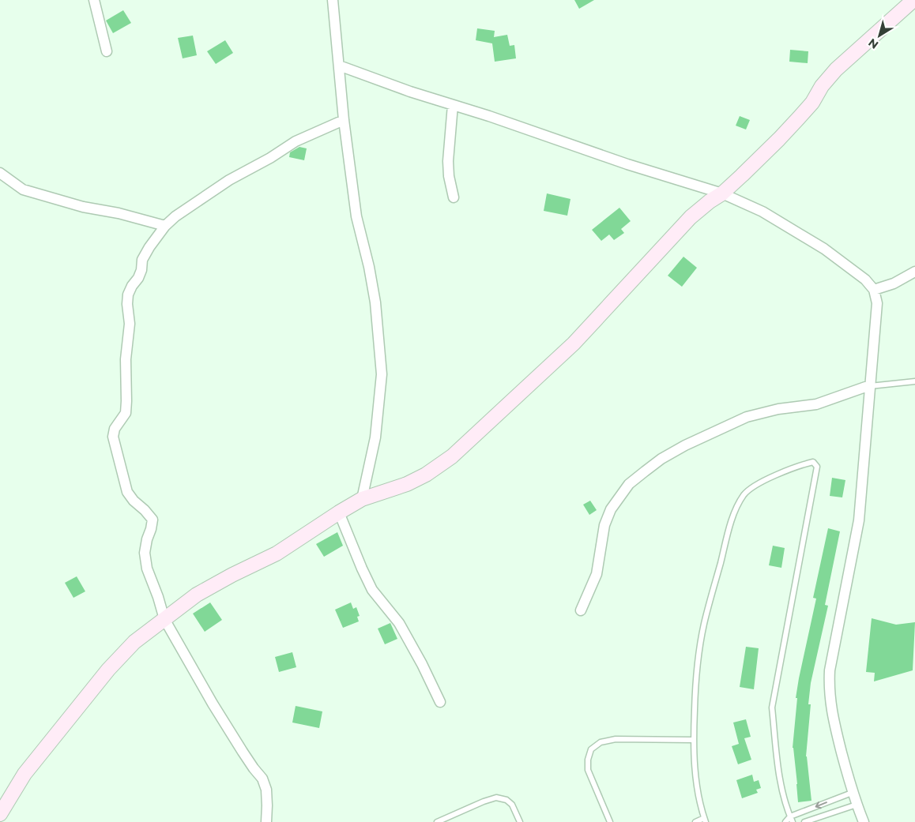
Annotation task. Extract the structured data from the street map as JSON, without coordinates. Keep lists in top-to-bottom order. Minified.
{"north":"bottom left"}
